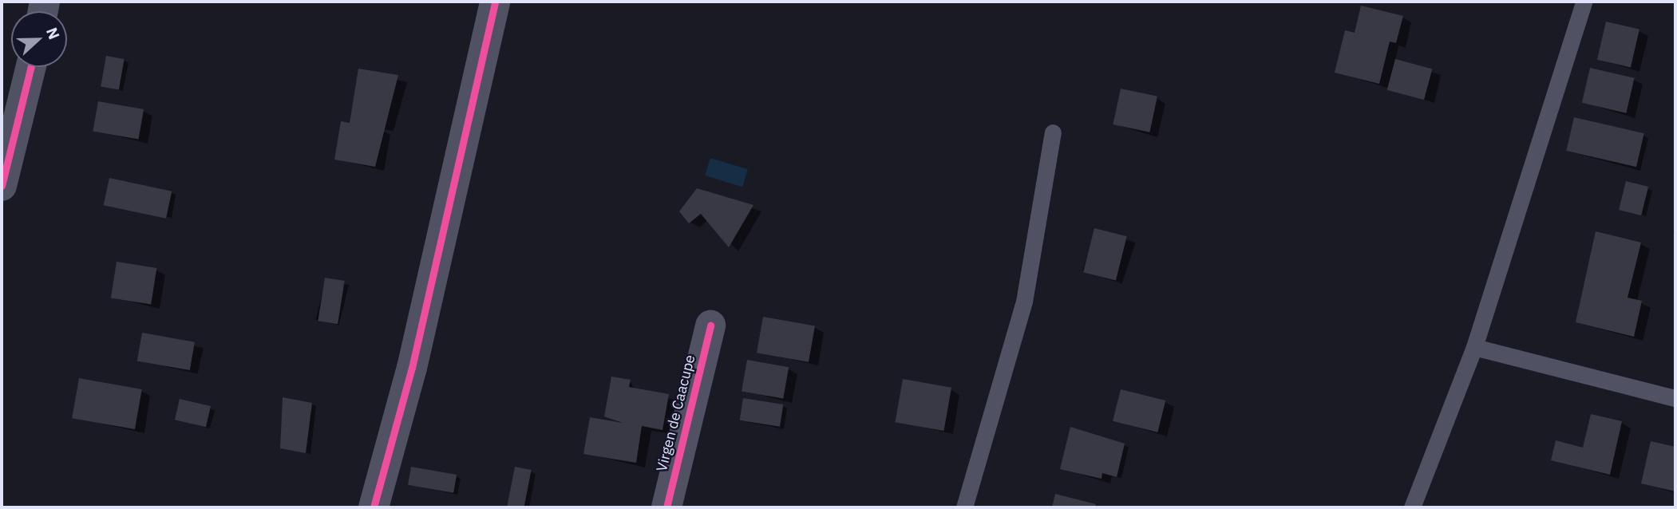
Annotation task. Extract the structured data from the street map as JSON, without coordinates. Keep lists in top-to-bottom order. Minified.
{"streets":{"street":["Virgen de Caacupe"]},"north":"right"}
